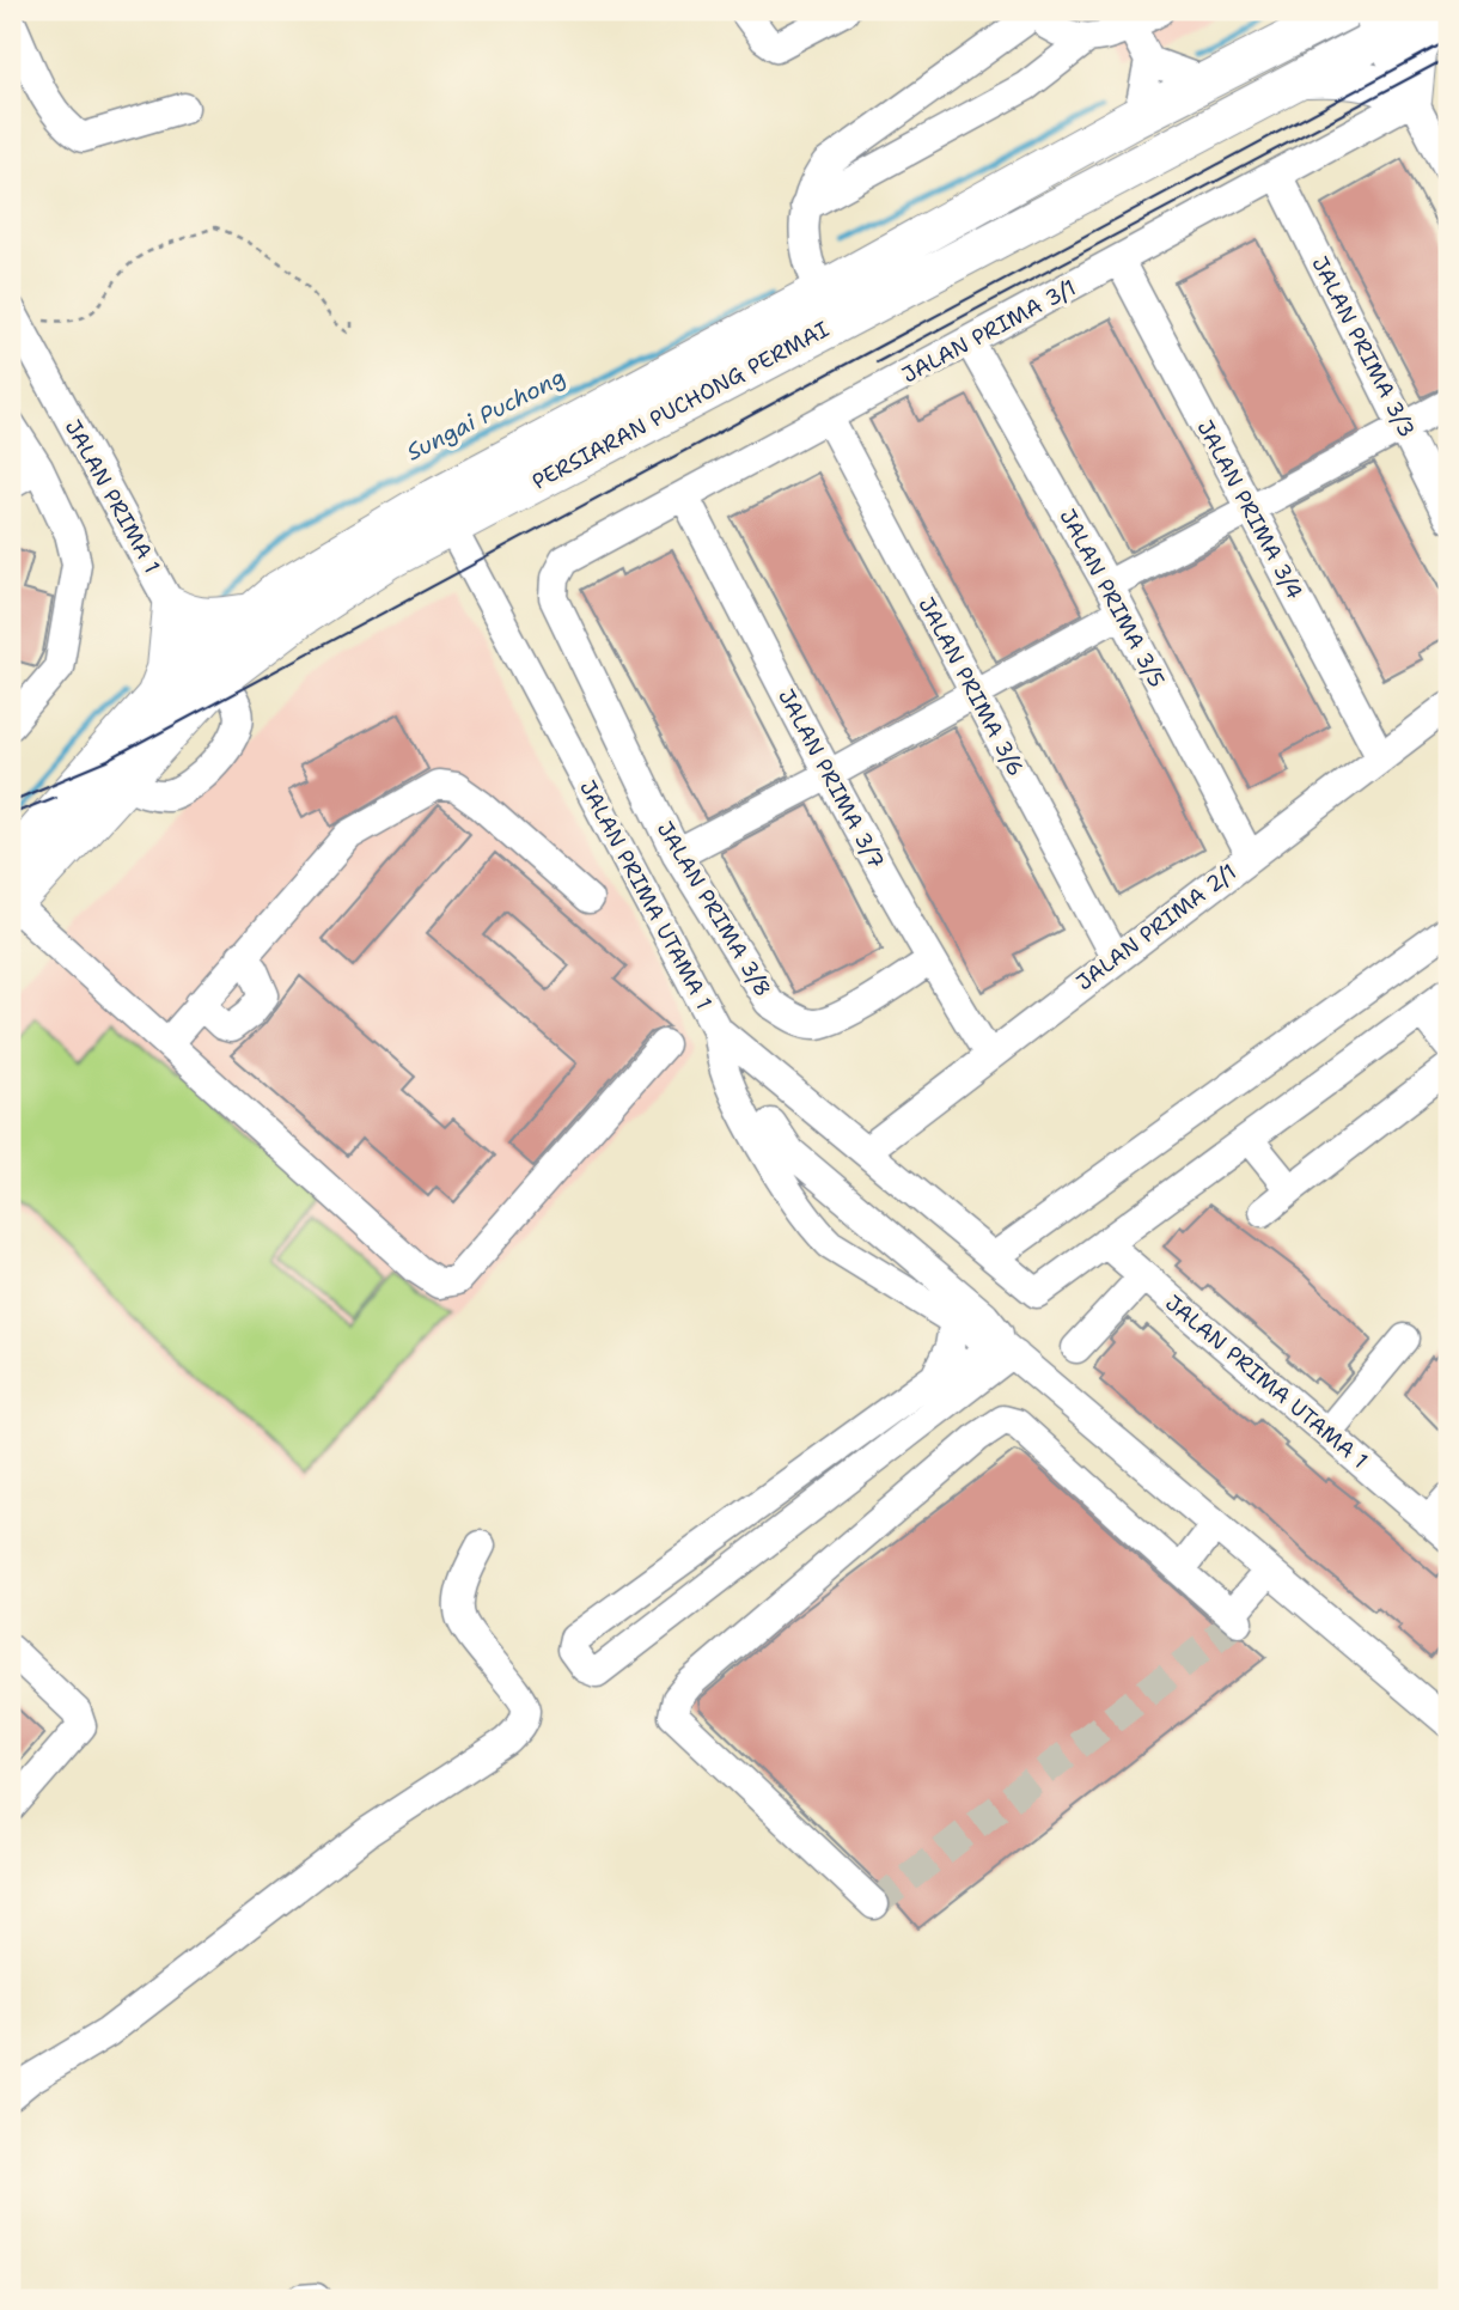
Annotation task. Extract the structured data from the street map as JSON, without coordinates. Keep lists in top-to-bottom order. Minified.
{"streets":{"main road":["PERSIARAN PUCHONG PERMAI"],"street":["JALAN PRIMA 3/1","JALAN PRIMA 3/3","JALAN PRIMA 1","JALAN PRIMA 3/4","JALAN PRIMA 3/5","JALAN PRIMA 3/6","JALAN PRIMA 3/7","JALAN PRIMA UTAMA 1","JALAN PRIMA 3/8","JALAN PRIMA 2/1"]},"crossings":[["JALAN PRIMA 3/1","JALAN PRIMA 3/3"],["JALAN PRIMA 3/1","JALAN PRIMA 3/4"],["JALAN PRIMA 3/1","JALAN PRIMA 3/5"],["JALAN PRIMA 3/1","JALAN PRIMA 3/6"],["JALAN PRIMA 3/1","JALAN PRIMA 3/7"],["JALAN PRIMA 3/1","JALAN PRIMA 3/8"],["PERSIARAN PUCHONG PERMAI","JALAN PRIMA 1"],["PERSIARAN PUCHONG PERMAI","JALAN PRIMA UTAMA 1"],["JALAN PRIMA 3/4","JALAN PRIMA 2/1"],["JALAN PRIMA 3/5","JALAN PRIMA 2/1"],["JALAN PRIMA 3/6","JALAN PRIMA 2/1"],["JALAN PRIMA 3/7","JALAN PRIMA 3/8"],["JALAN PRIMA 3/7","JALAN PRIMA 2/1"],["JALAN PRIMA UTAMA 1","JALAN PRIMA 2/1"]],"water":["Sungai Puchong"]}
